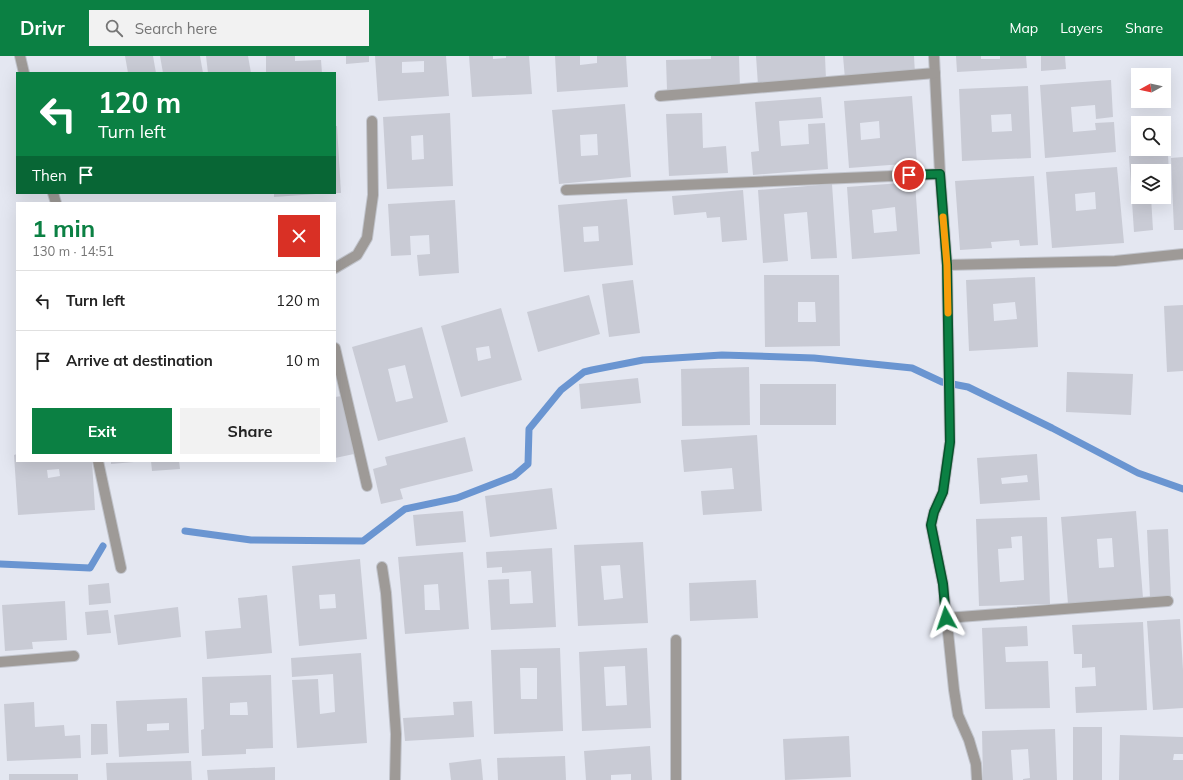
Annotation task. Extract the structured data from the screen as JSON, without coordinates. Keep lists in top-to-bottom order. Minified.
{"north":"left","page":{"header":"Drivr","search":"Search here","nav":["Map","Layers","Share"],"turn":["120 m","Turn left"],"then":"Then","heading":["1 min","130 m · 14:51"],"list":[{"name":"Turn left","value":"120 m"},{"name":"Arrive at destination","value":"10 m"}],"buttons":["Exit","Share"]}}
